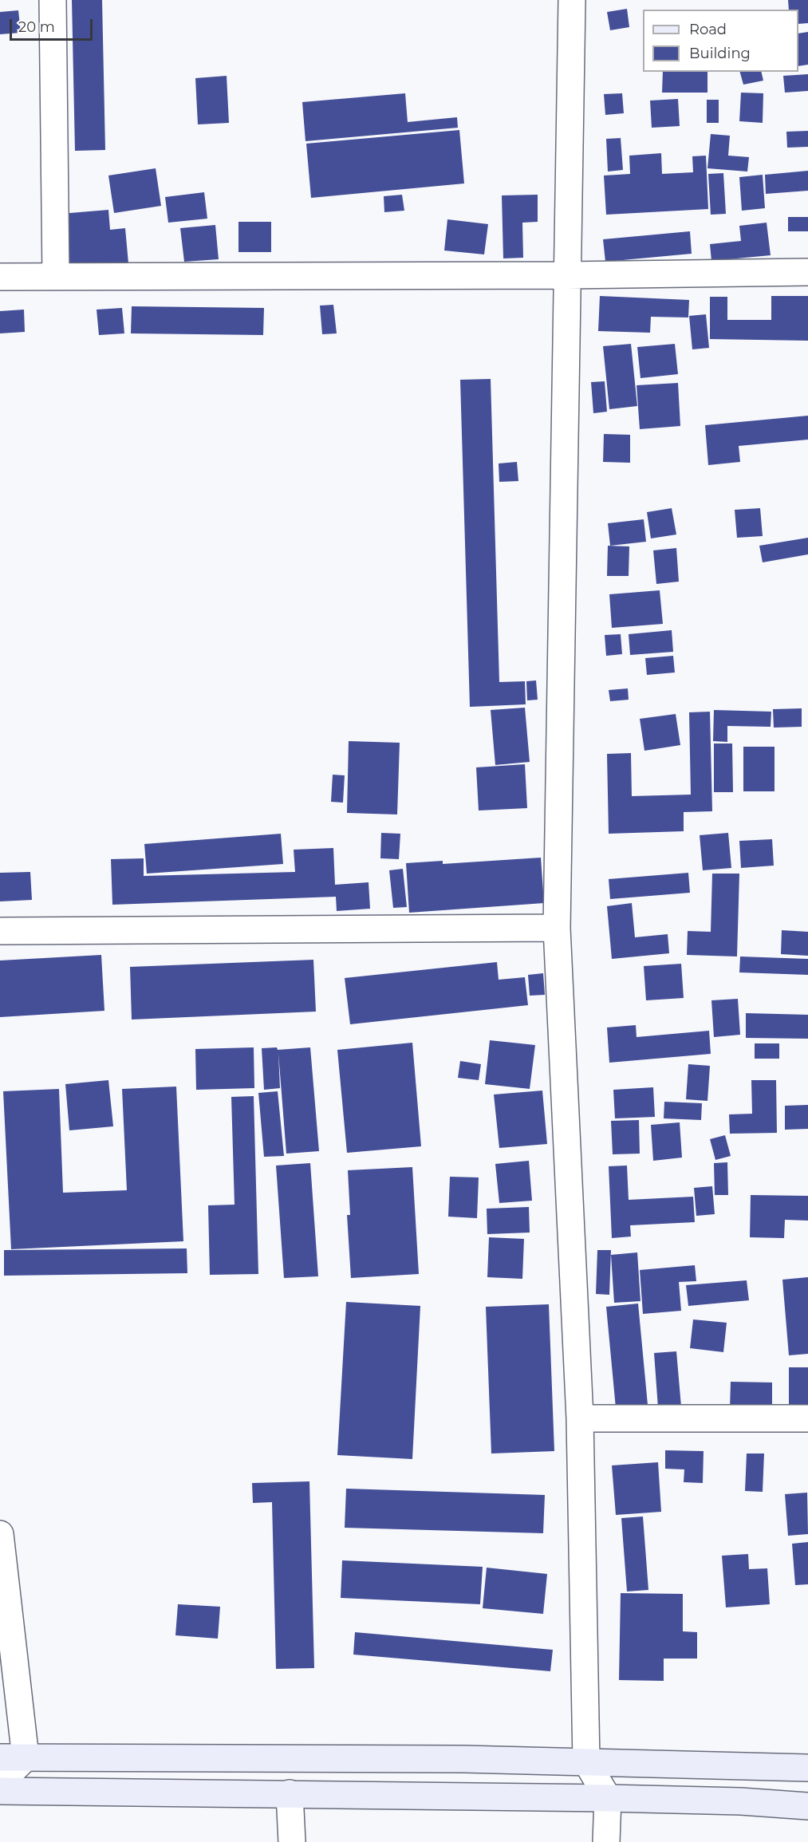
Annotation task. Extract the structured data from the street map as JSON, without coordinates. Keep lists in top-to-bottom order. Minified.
{"legend":["Road","Building"],"scale_bar":"20 m"}
